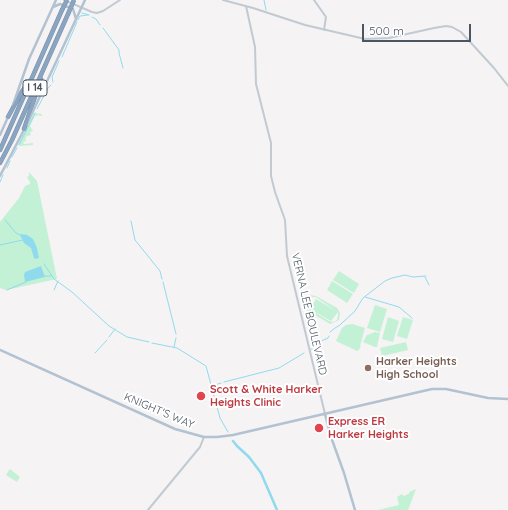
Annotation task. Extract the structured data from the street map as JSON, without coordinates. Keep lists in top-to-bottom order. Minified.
{"streets":{"highway":["I 14"],"main road":["KNIGHT'S WAY"],"street":["VERNA LEE BOULEVARD"]},"crossings":[["VERNA LEE BOULEVARD","KNIGHT'S WAY"]],"places":["Harker Heights High School","Scott & White Harker Heights Clinic","Express ER Harker Heights"],"scale_bar":"500 m"}
